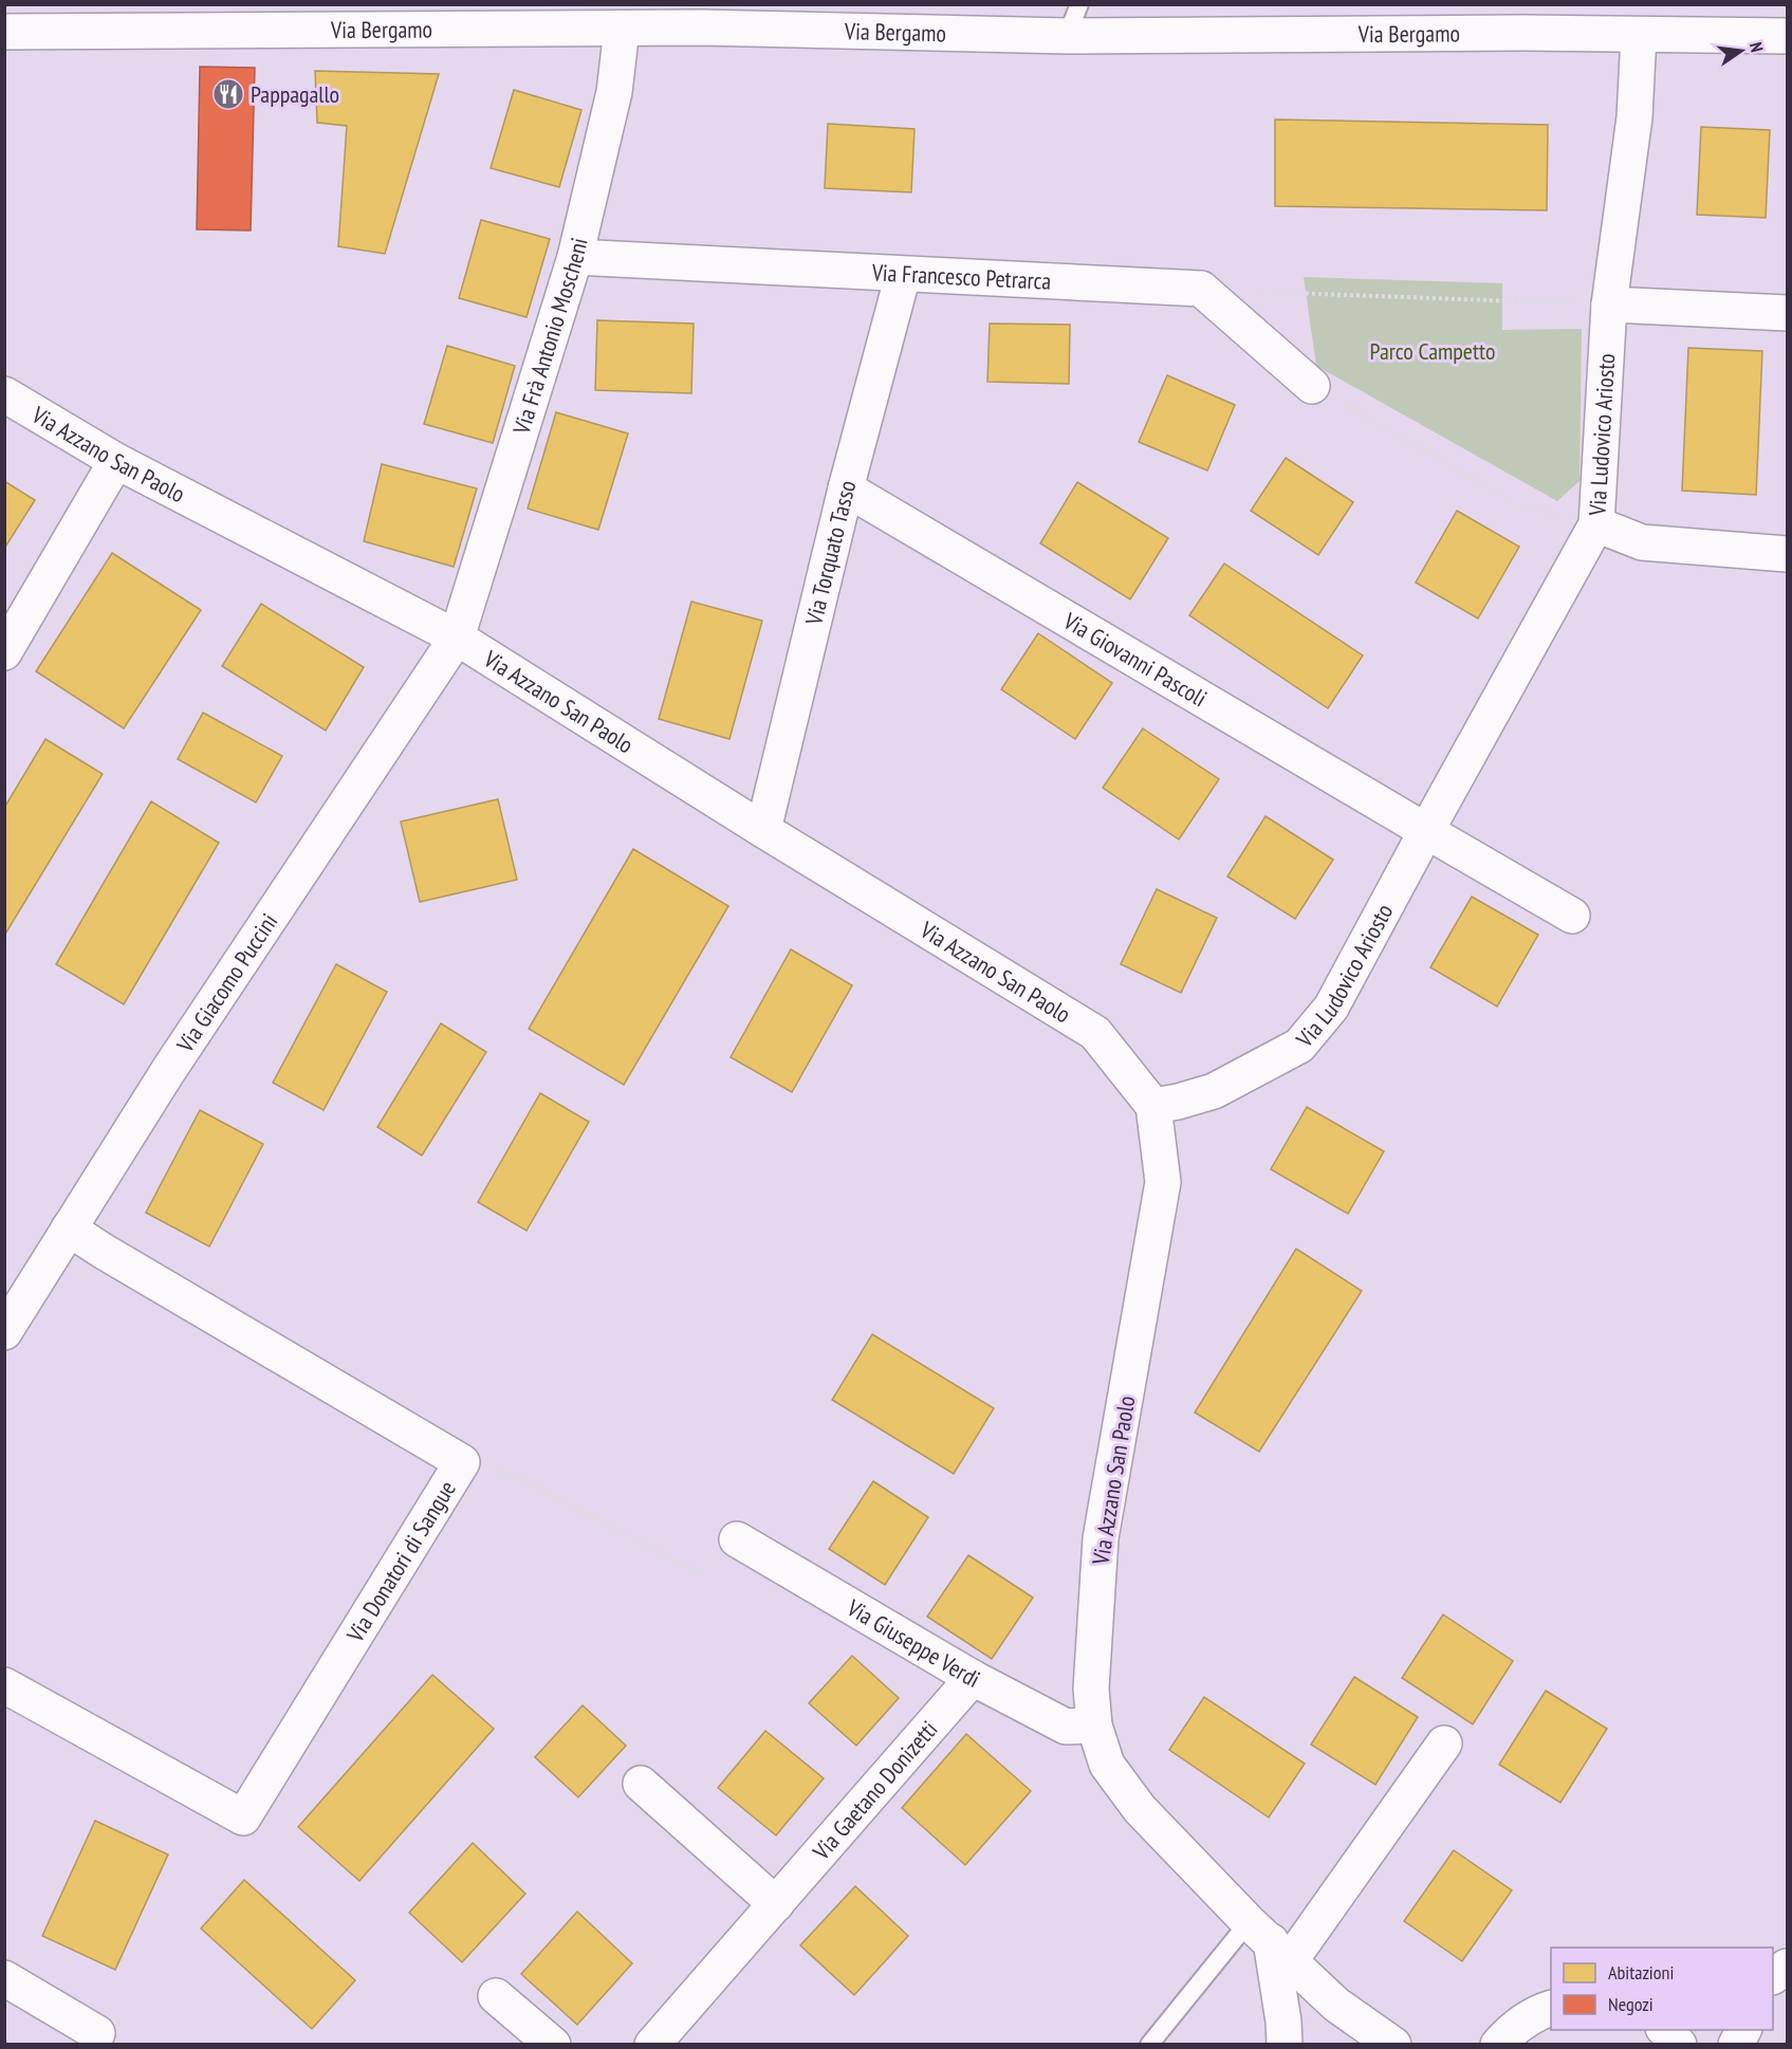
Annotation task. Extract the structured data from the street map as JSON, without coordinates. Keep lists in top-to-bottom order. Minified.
{"streets":{"street":["Via Bergamo","Via Francesco Petrarca","Via Frà Antonio Moscheni","Via Ludovico Ariosto","Via Azzano San Paolo","Via Torquato Tasso","Via Giovanni Pascoli","Via Giacomo Puccini","Via Donatori di Sangue","Via Giuseppe Verdi","Via Gaetano Donizetti"]},"crossings":[["Via Bergamo","Via Frà Antonio Moscheni"],["Via Bergamo","Via Ludovico Ariosto"],["Via Francesco Petrarca","Via Frà Antonio Moscheni"],["Via Francesco Petrarca","Via Torquato Tasso"],["Via Frà Antonio Moscheni","Via Azzano San Paolo"],["Via Frà Antonio Moscheni","Via Giacomo Puccini"],["Via Ludovico Ariosto","Via Azzano San Paolo"],["Via Ludovico Ariosto","Via Giovanni Pascoli"],["Via Azzano San Paolo","Via Torquato Tasso"],["Via Azzano San Paolo","Via Giacomo Puccini"],["Via Azzano San Paolo","Via Giuseppe Verdi"],["Via Torquato Tasso","Via Giovanni Pascoli"],["Via Giacomo Puccini","Via Donatori di Sangue"],["Via Giuseppe Verdi","Via Gaetano Donizetti"]],"parks":["Parco Campetto"],"places":{"restaurant":["Pappagallo"]},"legend":["Abitazioni","Negozi"],"north":"right"}
